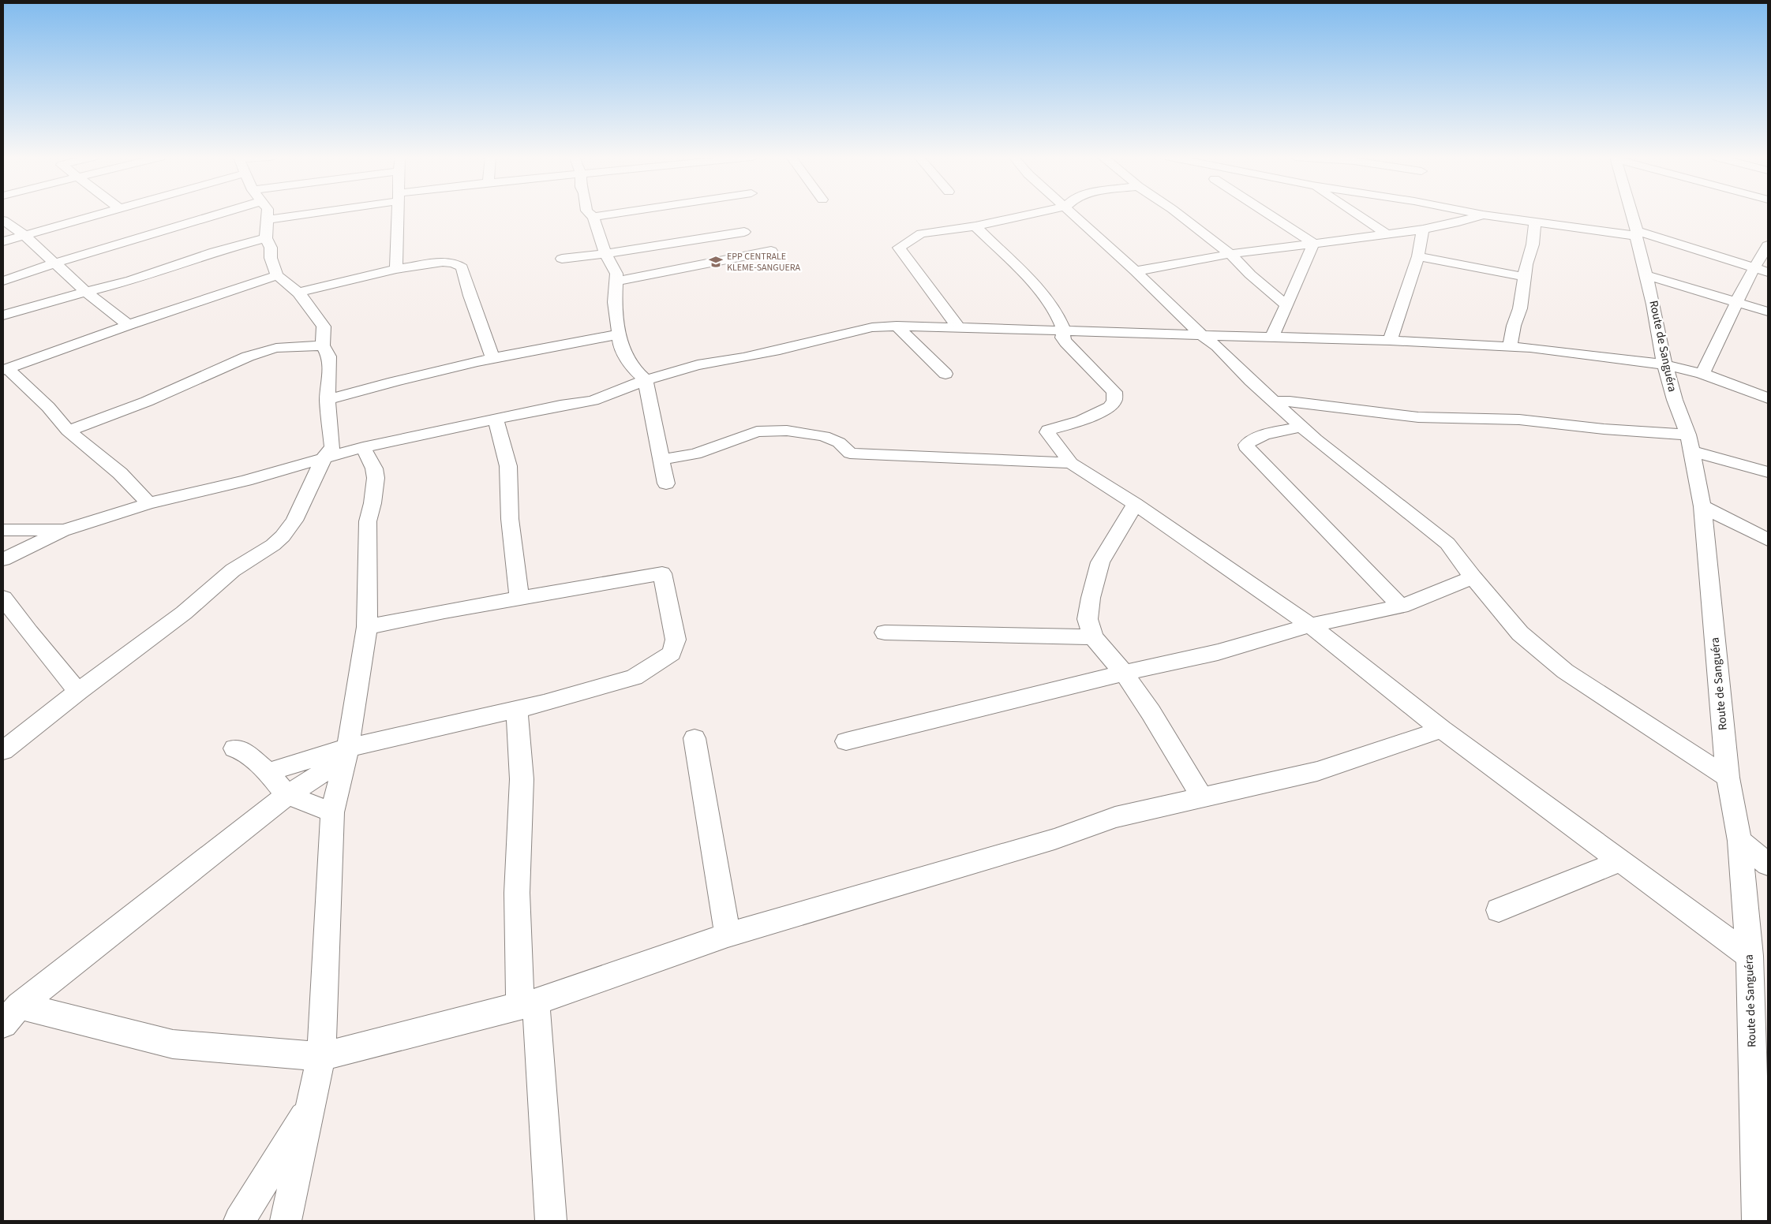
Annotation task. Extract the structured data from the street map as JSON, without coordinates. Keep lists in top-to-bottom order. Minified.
{"streets":{"street":["Route de Sanguéra"]},"places":{"school or university":["EPP CENTRALE KLEME-SANGUERA"]}}
